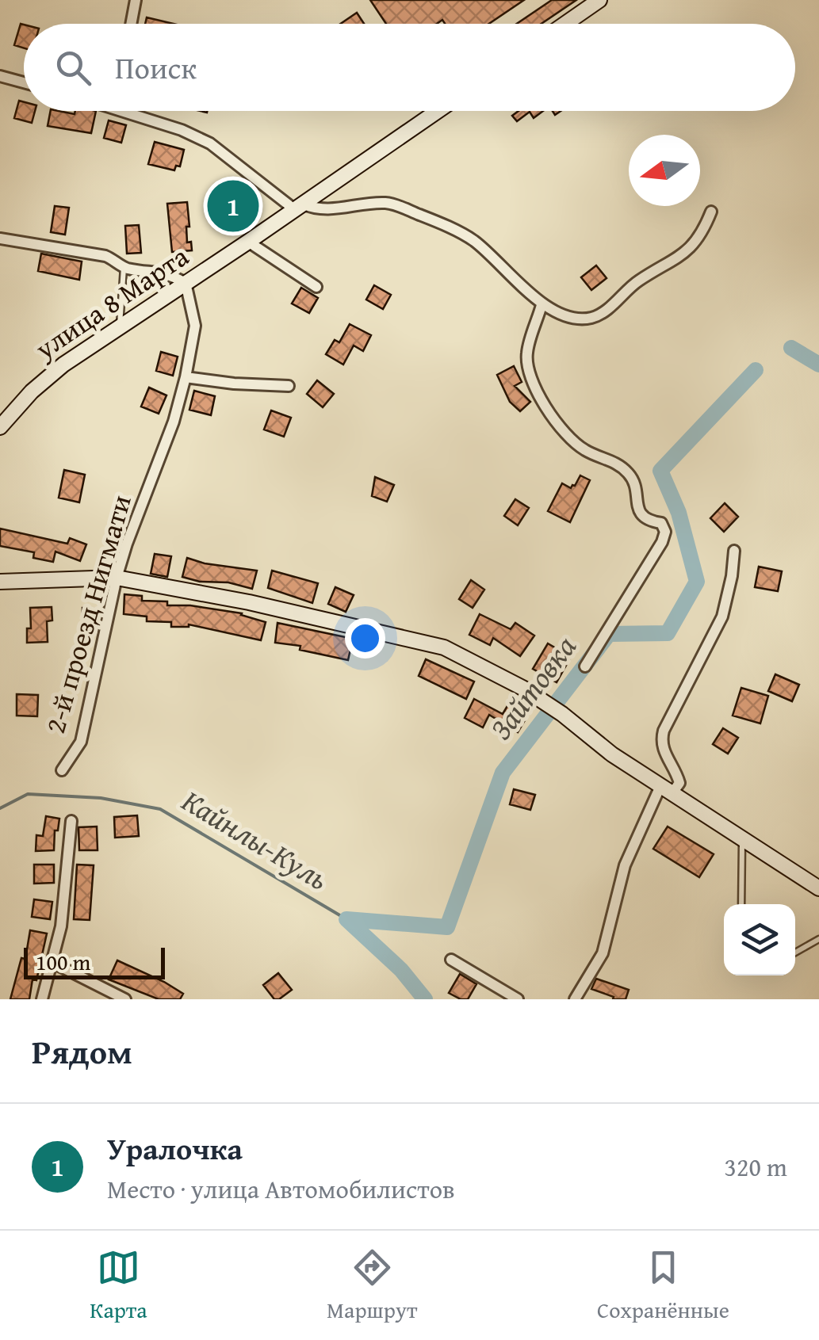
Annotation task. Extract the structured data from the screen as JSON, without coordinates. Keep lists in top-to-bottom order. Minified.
{"streets":{"main road":["улица 8 Марта"],"street":["2-й проезд Нигмати"]},"crossings":[["улица 8 Марта","2-й проезд Нигмати"]],"water":["Зайтовка","Кайнлы-Куль"],"scale_bar":"100 m","north":"left","page":{"search":"Поиск","pins":"1","scale":"100 m","heading":"Рядом","list":[{"mark":"1","name":"Уралочка","note":"Место · улица Автомобилистов","value":"320 m"}],"nav":["Карта","Маршрут","Сохранённые"]}}
